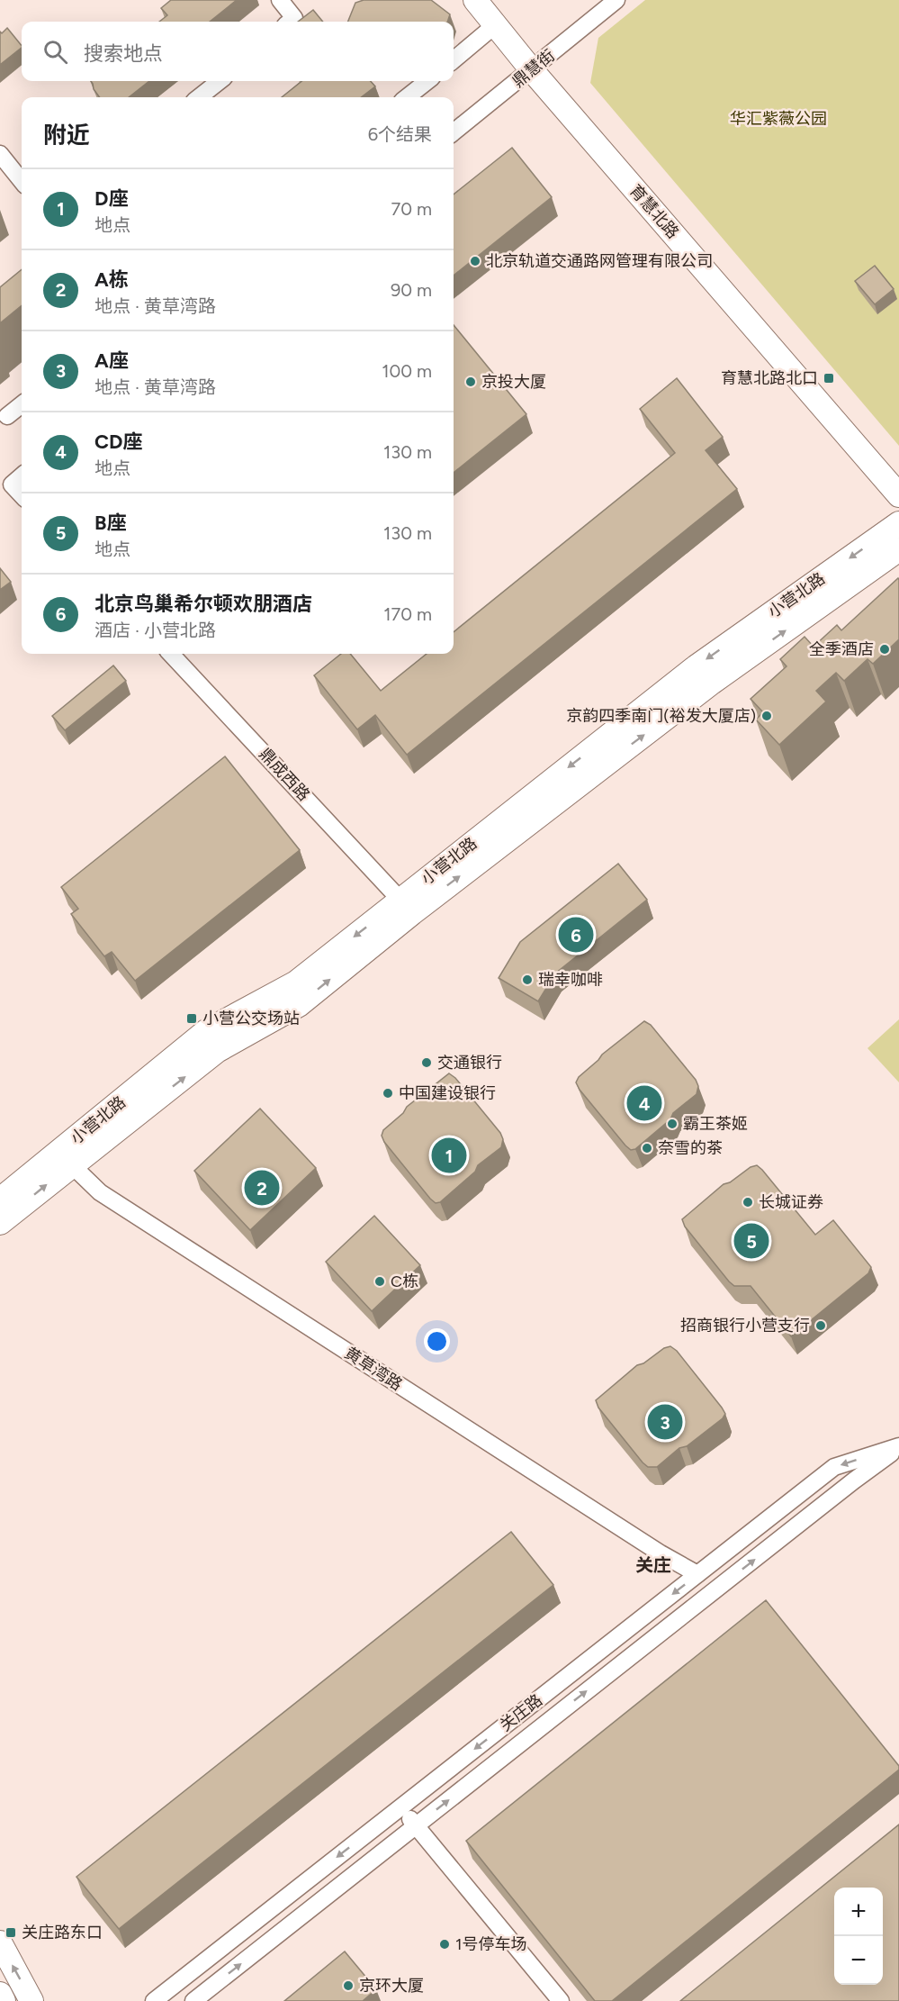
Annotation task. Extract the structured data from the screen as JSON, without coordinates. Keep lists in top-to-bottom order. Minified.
{"streets":{"street":["鼎慧街","育慧北路","小营北路","鼎成西路","黄草湾路","关庄路"]},"crossings":[["鼎慧街","育慧北路"],["小营北路","鼎成西路"],["小营北路","黄草湾路"],["黄草湾路","关庄路"]],"districts":["关庄"],"parks":["华汇紫薇公园"],"places":{"other":["北京轨道交通路网管理有限公司","京投大厦","全季酒店","京韵四季南门(裕发大厦店)","瑞幸咖啡","交通银行","中国建设银行","霸王茶姬","奈雪的茶","长城证券","C栋","招商银行小营支行","1号停车场","京环大厦"],"transit":["育慧北路北口","小营公交场站","关庄路东口"]},"page":{"search":"搜索地点","heading":["附近","6个结果"],"list":[{"mark":"1","name":"D座","note":"地点","value":"70 m"},{"mark":"2","name":"A栋","note":"地点 · 黄草湾路","value":"90 m"},{"mark":"3","name":"A座","note":"地点 · 黄草湾路","value":"100 m"},{"mark":"4","name":"CD座","note":"地点","value":"130 m"},{"mark":"5","name":"B座","note":"地点","value":"130 m"},{"mark":"6","name":"北京鸟巢希尔顿欢朋酒店","note":"酒店 · 小营北路","value":"170 m"}],"pins":["6","4","1","2","5","3"],"map_buttons":["+","−"]}}
